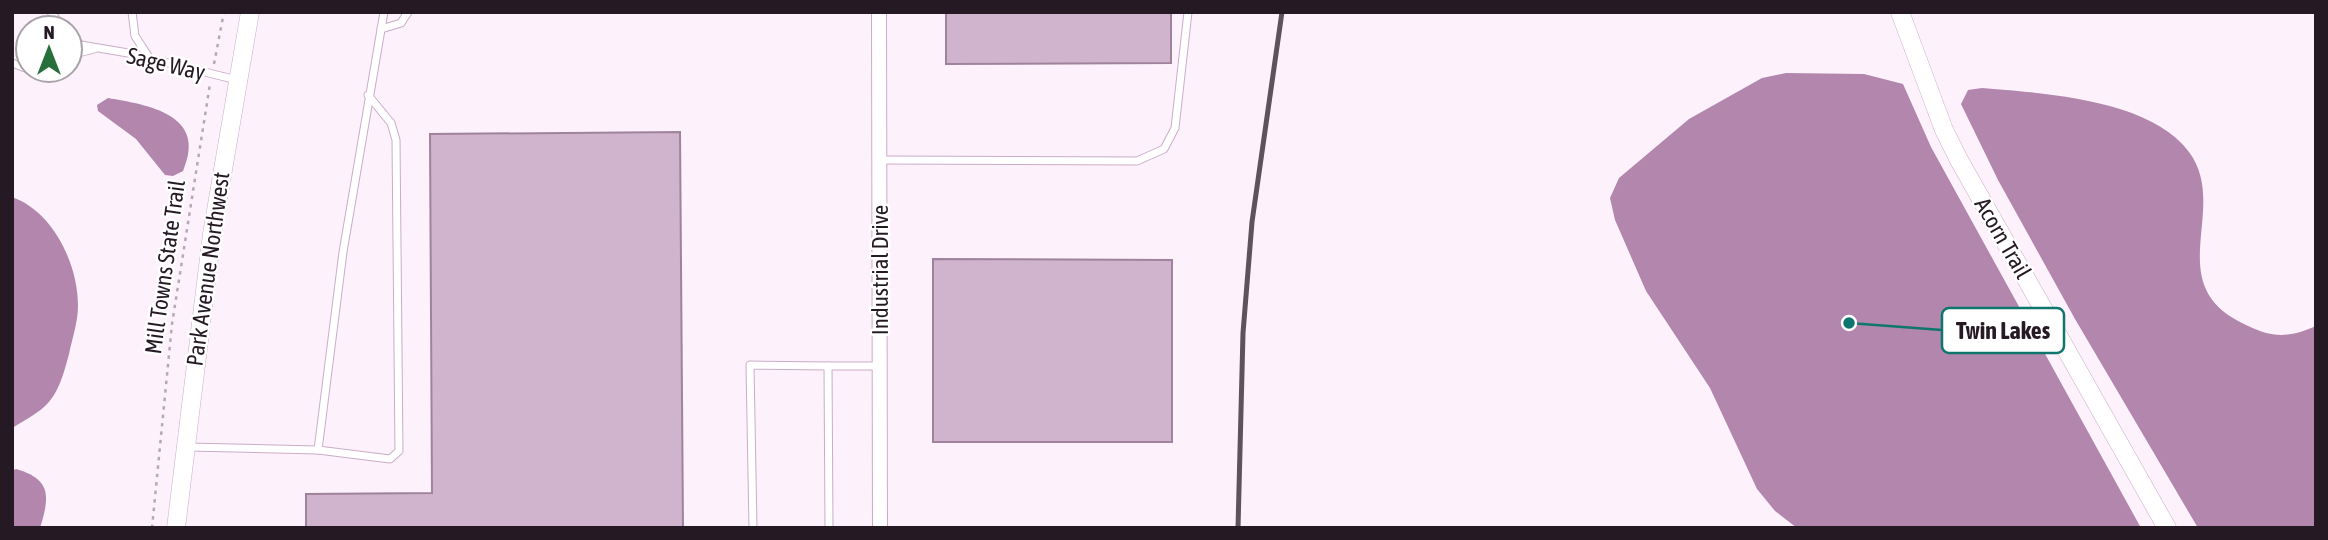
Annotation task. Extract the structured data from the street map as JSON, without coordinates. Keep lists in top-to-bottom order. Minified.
{"streets":{"street":["Acorn Trail","Park Avenue Northwest","Industrial Drive"],"lane":["Sage Way"],"path":["Mill Towns State Trail"]},"crossings":[["Sage Way","Park Avenue Northwest"]],"places":["Twin Lakes"],"north":"top"}
